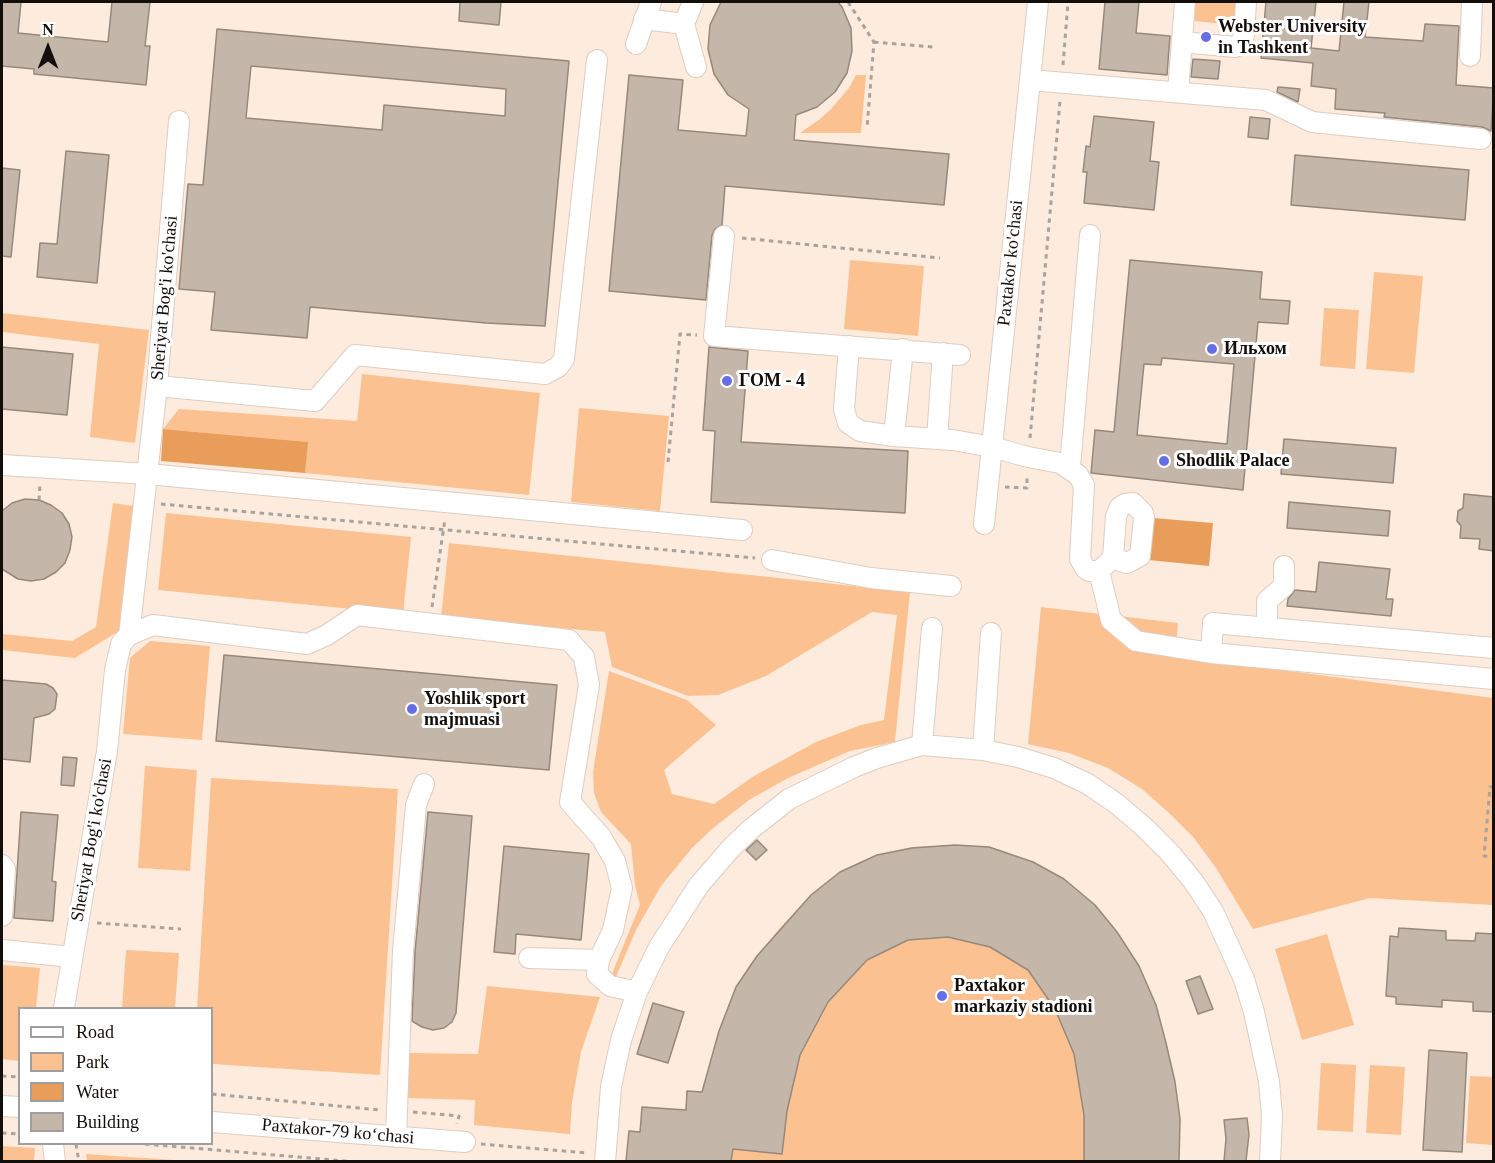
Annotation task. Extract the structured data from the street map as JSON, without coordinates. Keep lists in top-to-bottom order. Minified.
{"streets":{"street":["Paxtakor ko'chasi","Sheriyat Bog'i ko'chasi","Paxtakor-79 ko‘chasi"]},"places":["Webster University in Tashkent","Ильхом","ГОМ - 4","Shodlik Palace","Yoshlik sport majmuasi","Paxtakor markaziy stadioni"],"legend":["Road","Park","Water","Building"],"north":"top"}
